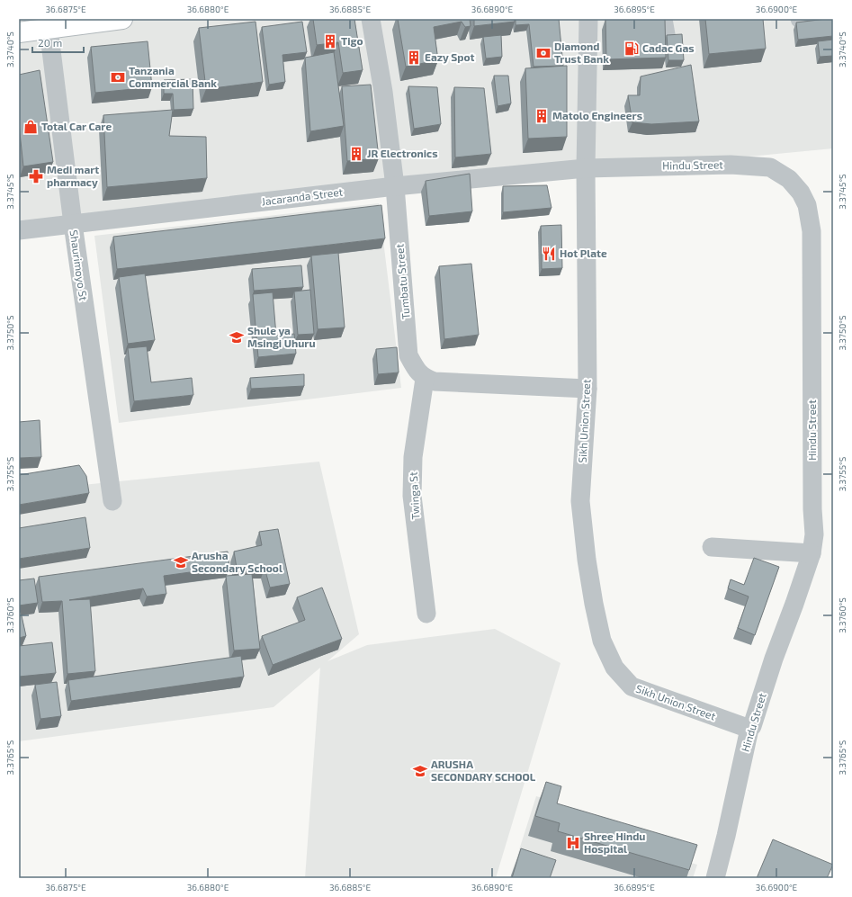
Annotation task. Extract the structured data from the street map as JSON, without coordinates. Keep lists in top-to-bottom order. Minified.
{"streets":{"street":["Hindu Street","Jacaranda Street","Shaurimoyo St","Tumbatu Street","Sikh Union Street","Twinga St"]},"crossings":[["Hindu Street","Jacaranda Street"],["Hindu Street","Sikh Union Street"],["Jacaranda Street","Shaurimoyo St"],["Jacaranda Street","Tumbatu Street"],["Jacaranda Street","Sikh Union Street"],["Tumbatu Street","Twinga St"]],"places":{"building":["Tigo","Eazy Spot","Matolo Engineers","JR Electronics"],"fuel station":["Cadac Gas"],"bank":["Diamond Trust Bank","Tanzania Commercial Bank"],"shop":["Total Car Care"],"pharmacy":["Medi mart pharmacy"],"restaurant":["Hot Plate"],"school or university":["Shule ya Msingi Uhuru","Arusha Secondary School","ARUSHA SECONDARY SCHOOL"],"hospital":["Shree Hindu Hospital"]},"scale_bar":"20 m","coordinates":["36.6875°E","36.6880°E","36.6885°E","36.6890°E","36.6895°E","36.6900°E","3.3740°S","3.3745°S","3.3750°S","3.3755°S","3.3760°S","3.3765°S"]}
